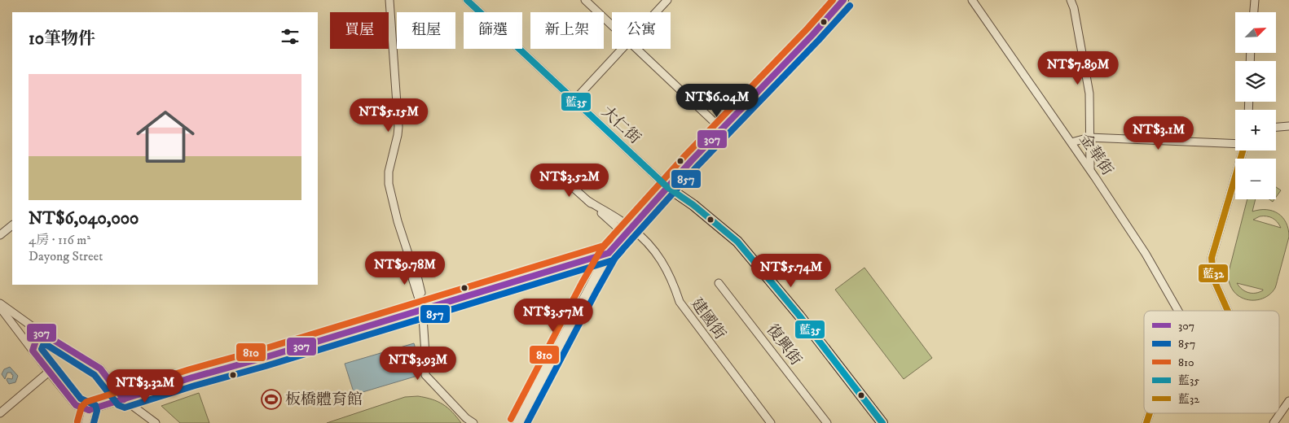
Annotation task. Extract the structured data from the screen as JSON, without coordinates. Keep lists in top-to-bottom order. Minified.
{"streets":{"street":["大仁街","金華街","建國街","復興街"]},"places":{"sports":["板橋體育館"]},"lines":["transit line 307","transit line 810","transit line 藍35","transit line 857","transit line 藍32"],"legend":["307","857","810","藍35","藍32"],"north":"top right","page":{"map_buttons":["+","−"],"chip":["買屋","租屋","篩選","新上架","公寓"],"heading":"10筆物件","price":["NT$7.89M","NT$6.04M","NT$5.15M","NT$3.1M","NT$3.52M","NT$9.78M","NT$5.74M","NT$3.57M","NT$3.93M","NT$3.32M"],"list":[{"name":"NT$6,040,000","note":"4房 · 116 m² · Dayong Street"}]}}
